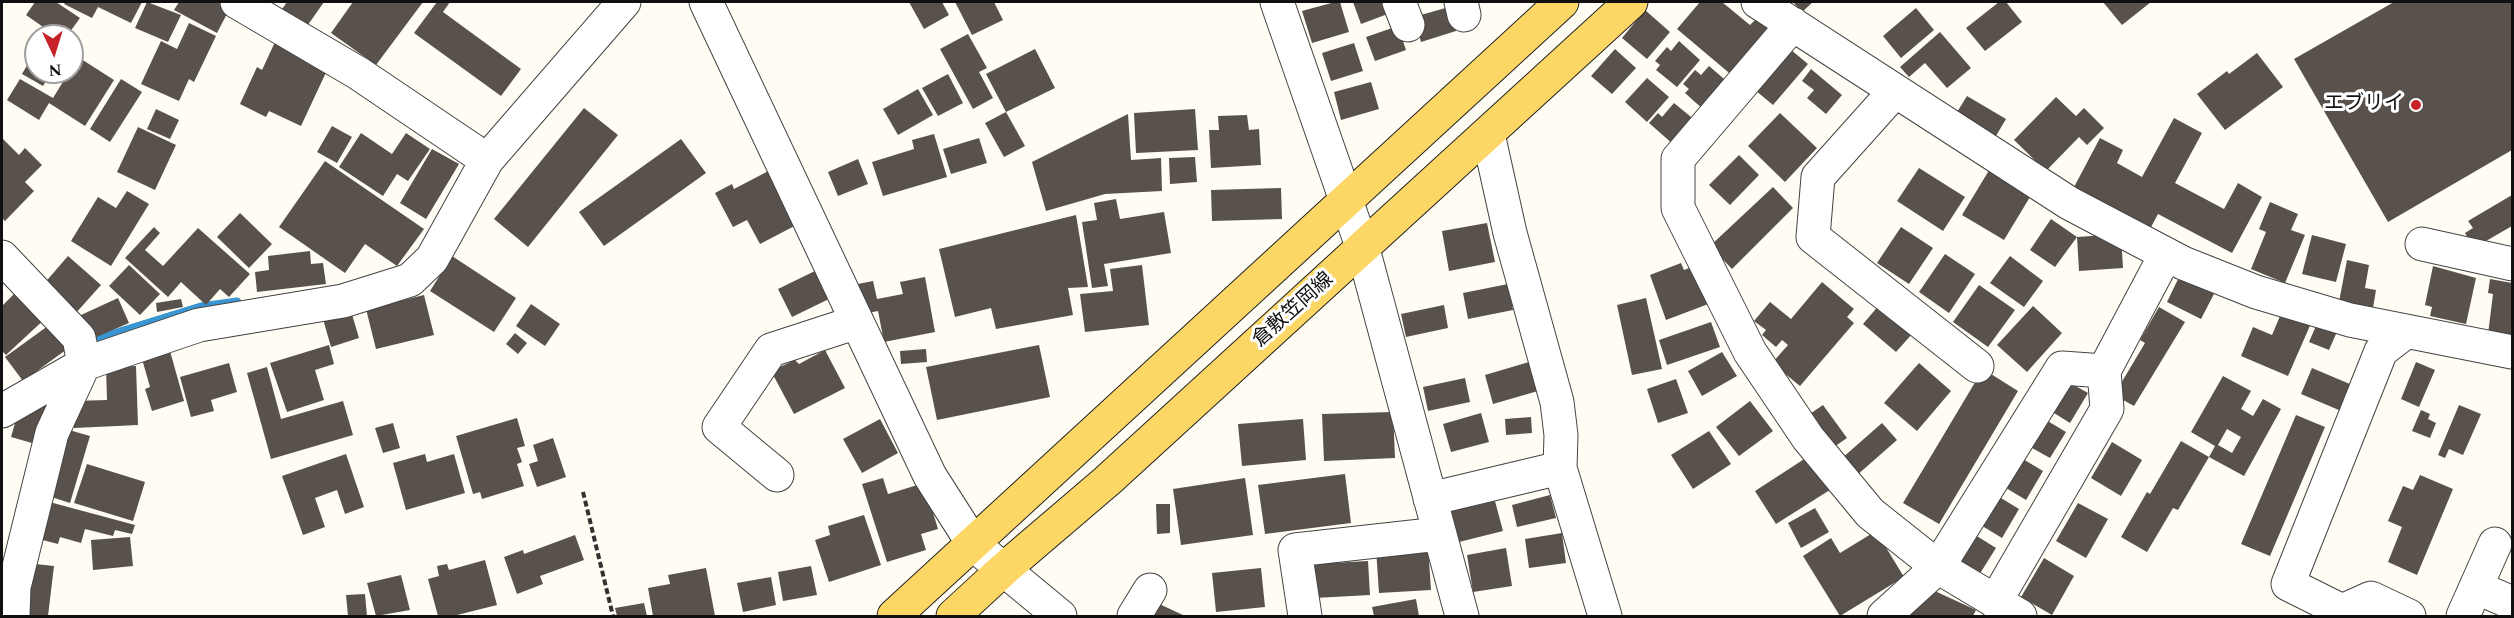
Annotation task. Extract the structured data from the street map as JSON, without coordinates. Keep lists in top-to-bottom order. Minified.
{"streets":{"main road":["倉敷笠岡線"]},"places":["エブリイ"],"north":"bottom"}
